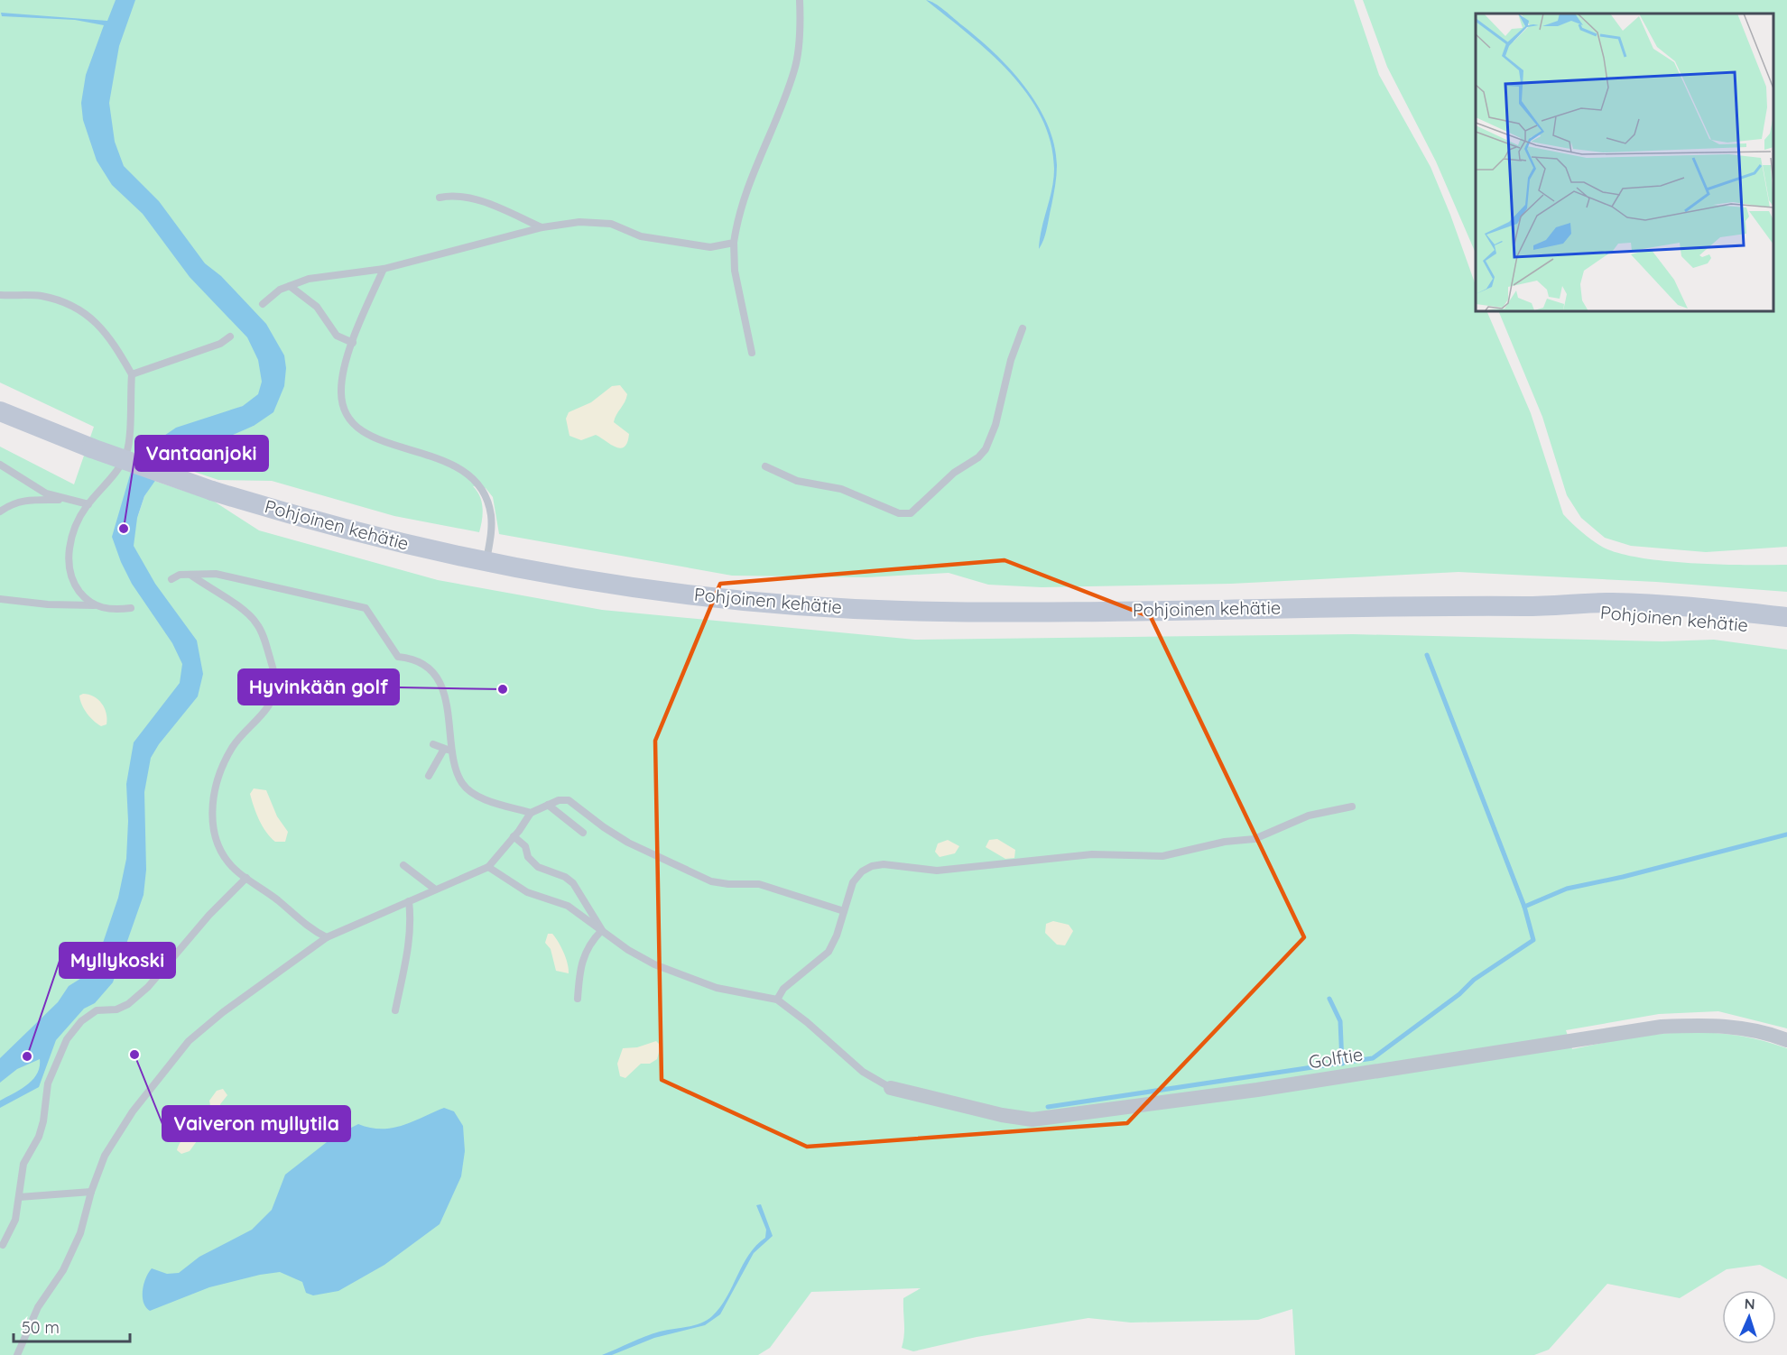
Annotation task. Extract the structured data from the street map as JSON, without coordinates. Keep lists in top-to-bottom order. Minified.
{"streets":{"main road":["Pohjoinen kehätie"],"street":["Golftie"]},"places":["Vantaanjoki","Hyvinkään golf","Vaiveron myllytila","Myllykoski"],"scale_bar":"50 m","north":"top"}
